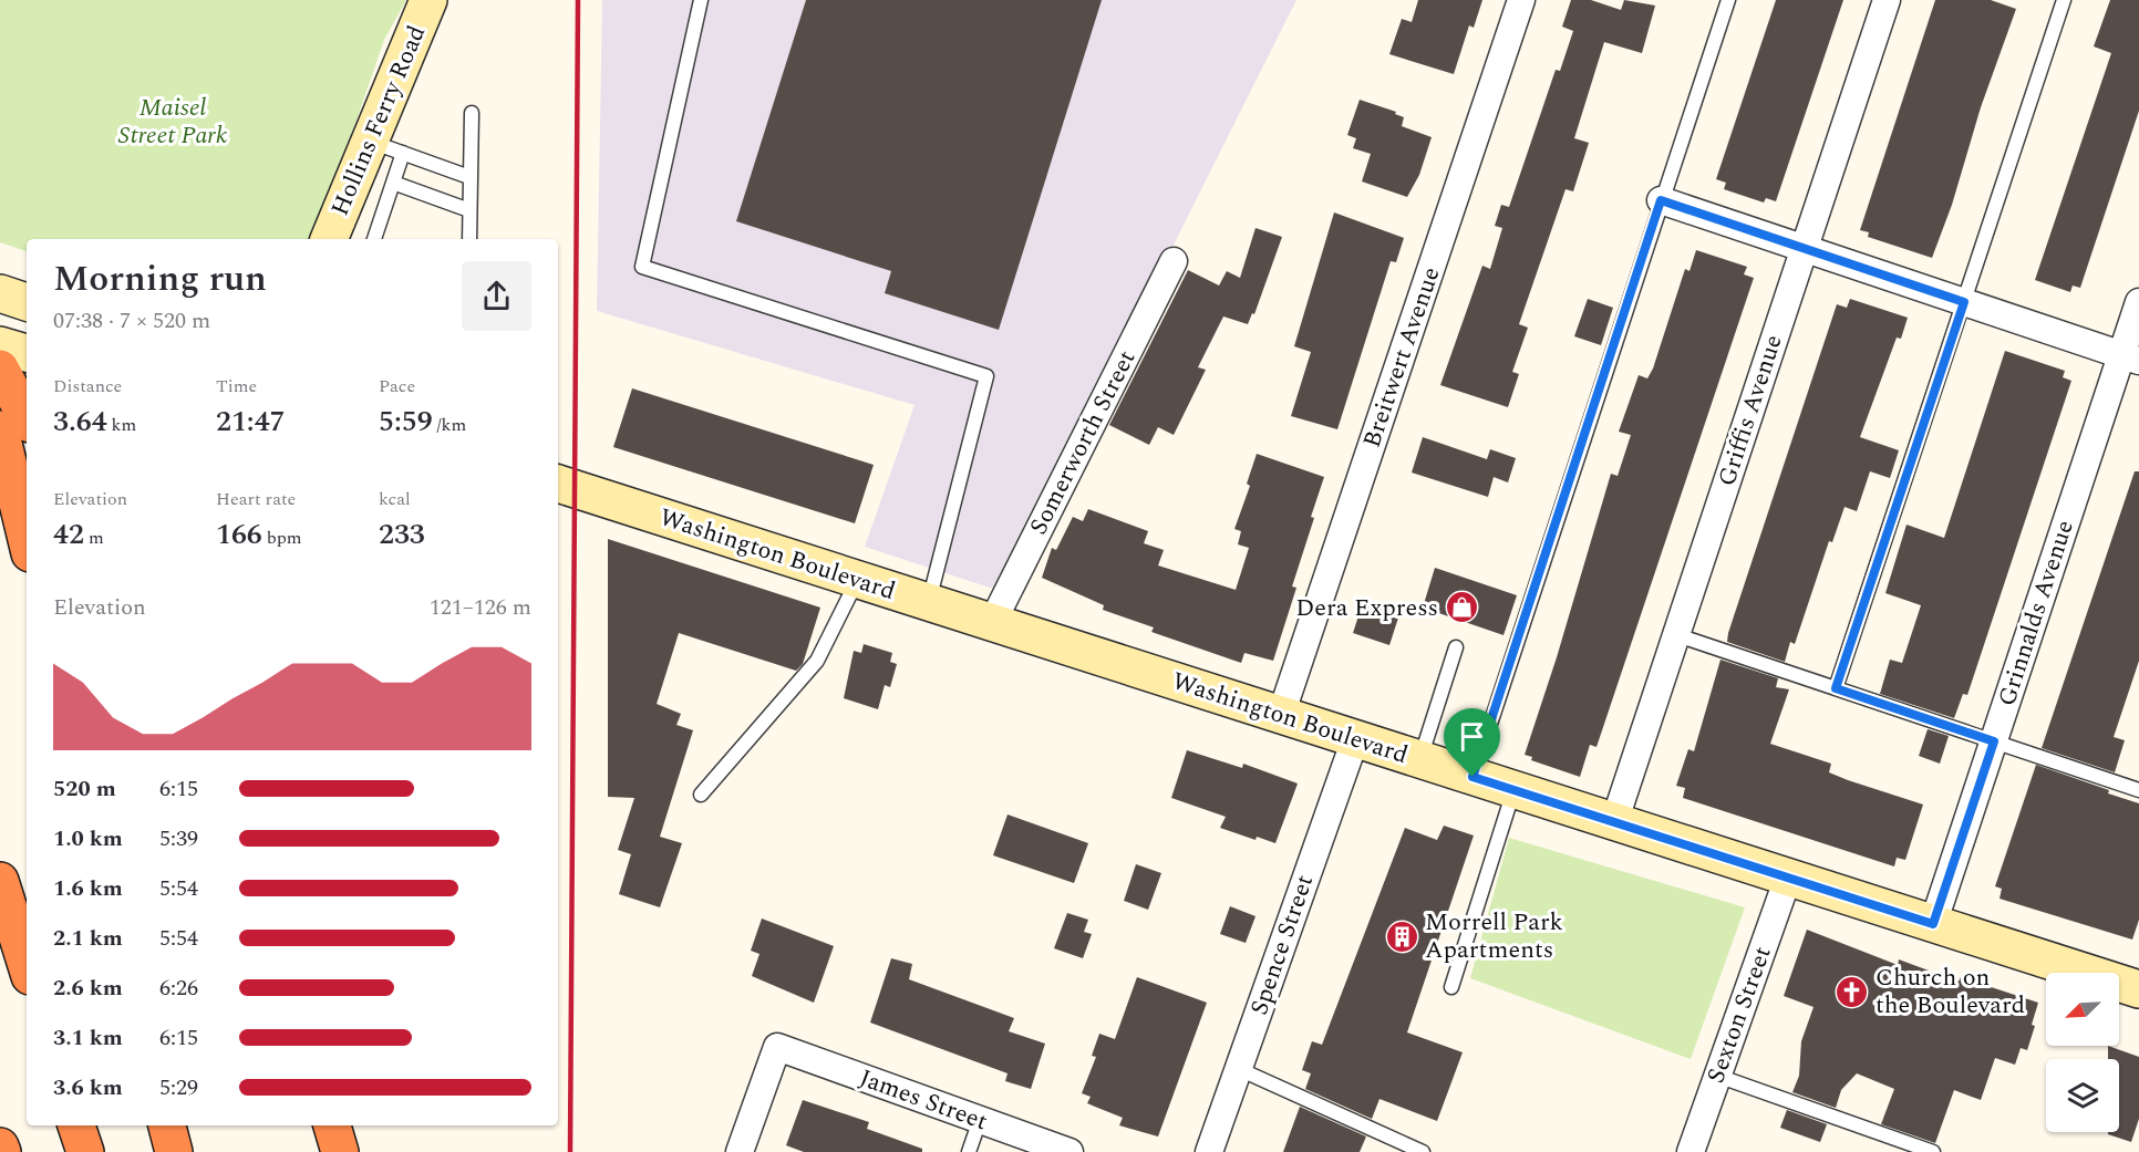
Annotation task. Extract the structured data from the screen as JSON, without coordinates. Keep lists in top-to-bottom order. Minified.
{"streets":{"main road":["Hollins Ferry Road","Washington Boulevard"],"street":["Breitwert Avenue","Griffis Avenue","Somerworth Street","Grinnalds Avenue","Spence Street","Sexton Street","James Street"]},"crossings":[["Breitwert Avenue","Washington Boulevard"],["Griffis Avenue","Washington Boulevard"],["Somerworth Street","Washington Boulevard"],["Washington Boulevard","Grinnalds Avenue"],["Washington Boulevard","Spence Street"],["Washington Boulevard","Sexton Street"]],"parks":["Maisel Street Park"],"places":{"shop":["Dera Express"],"building":["Morrell Park Apartments"],"church":["Church on the Boulevard"]},"north":"bottom left","page":{"heading":["Morning run","07:38 · 7 × 520 m"],"stats":[["Distance","3.64 km"],["Time","21:47"],["Pace","5:59 /km"],["Elevation","42 m"],["Heart rate","166 bpm"],["kcal","233"]],"chart":["Elevation","121–126 m"],"list":[{"name":"520 m","note":"6:15"},{"name":"1.0 km","note":"5:39"},{"name":"1.6 km","note":"5:54"},{"name":"2.1 km","note":"5:54"},{"name":"2.6 km","note":"6:26"},{"name":"3.1 km","note":"6:15"},{"name":"3.6 km","note":"5:29"}]}}
